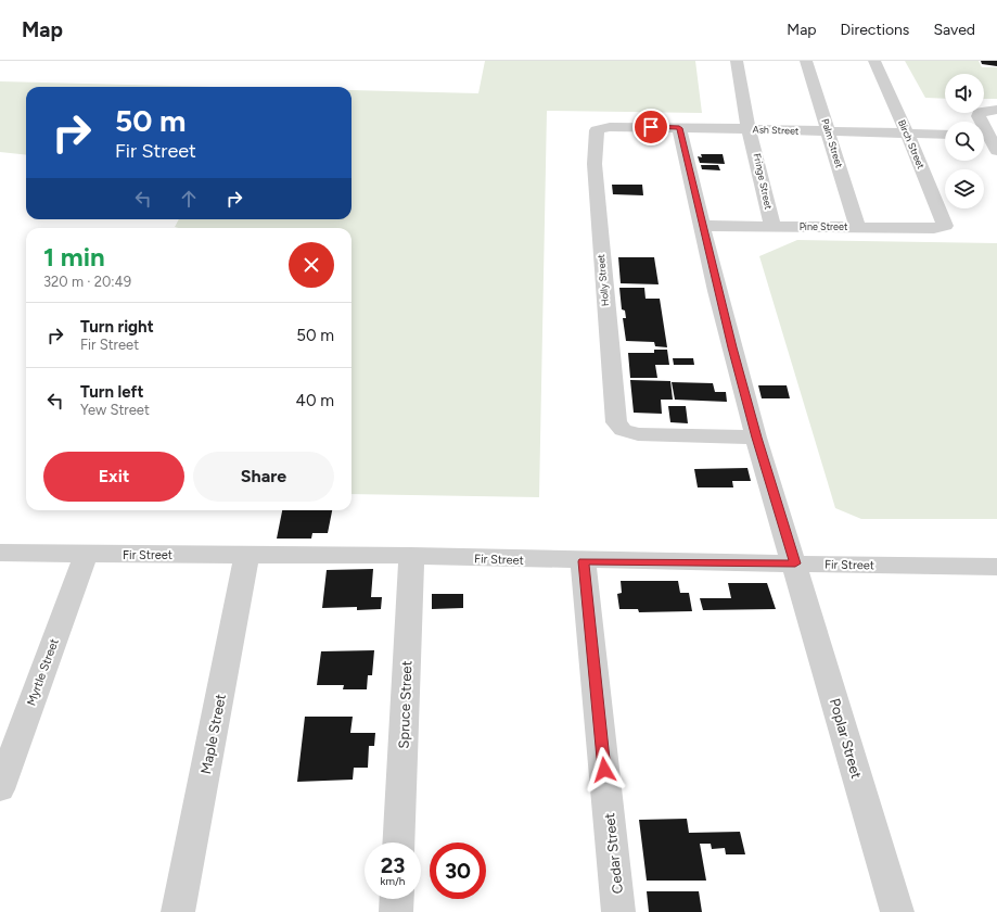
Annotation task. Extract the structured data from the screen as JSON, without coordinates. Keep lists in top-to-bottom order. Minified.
{"streets":{"street":["Ash Street","Palm Street","Birch Street","Fringe Street","Pine Street","Holly Street","Fir Street","Myrtle Street","Spruce Street","Maple Street","Poplar Street","Cedar Street"]},"crossings":[["Ash Street","Palm Street"],["Ash Street","Birch Street"],["Ash Street","Fringe Street"],["Ash Street","Holly Street"],["Ash Street","Poplar Street"],["Palm Street","Pine Street"],["Birch Street","Pine Street"],["Fringe Street","Pine Street"],["Pine Street","Poplar Street"],["Holly Street","Poplar Street"],["Fir Street","Myrtle Street"],["Fir Street","Spruce Street"],["Fir Street","Maple Street"],["Fir Street","Poplar Street"],["Fir Street","Cedar Street"]],"page":{"header":"Map","nav":["Map","Directions","Saved"],"turn":["50 m","Fir Street"],"heading":["1 min","320 m · 20:49"],"list":[{"name":"Turn right","note":"Fir Street","value":"50 m"},{"name":"Turn left","note":"Yew Street","value":"40 m"}],"buttons":["Exit","Share"],"speed":"23 km/h","limit":"30"}}
